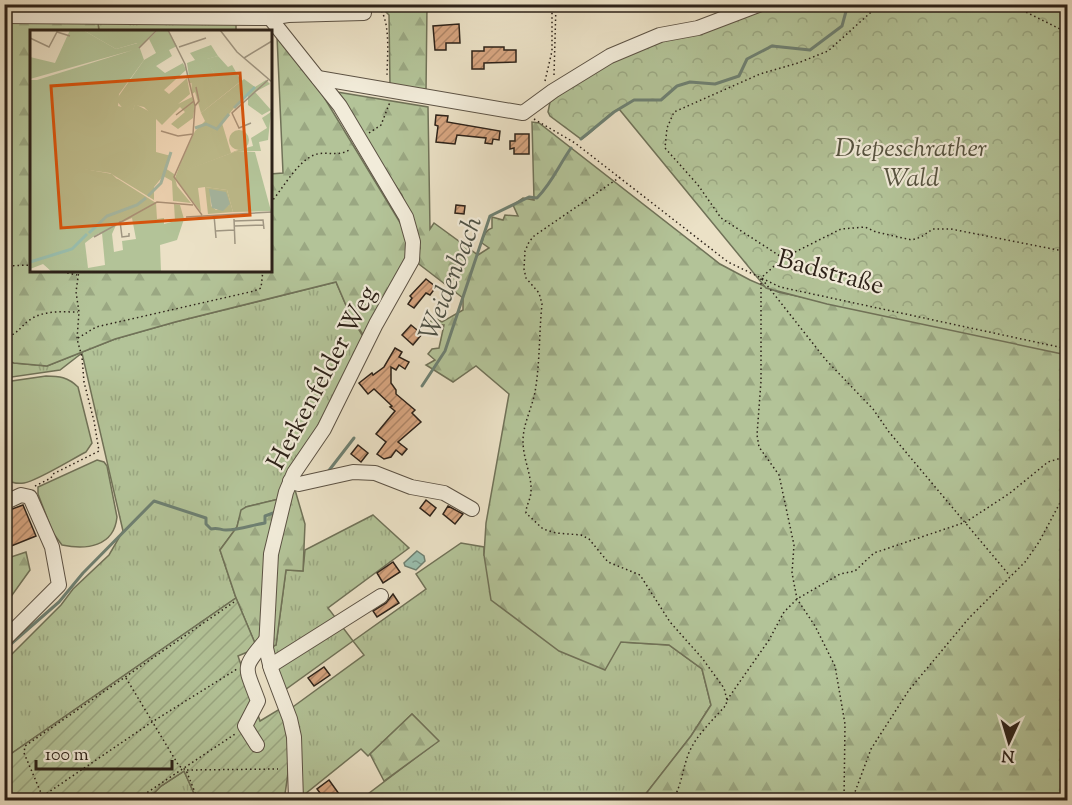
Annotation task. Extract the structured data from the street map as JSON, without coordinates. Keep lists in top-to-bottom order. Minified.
{"streets":{"street":["Herkenfelder Weg"],"path":["Badstraße"]},"water":["Weidenbach"],"parks":["Diepeschrather Wald"],"scale_bar":"100 m","north":"bottom"}
